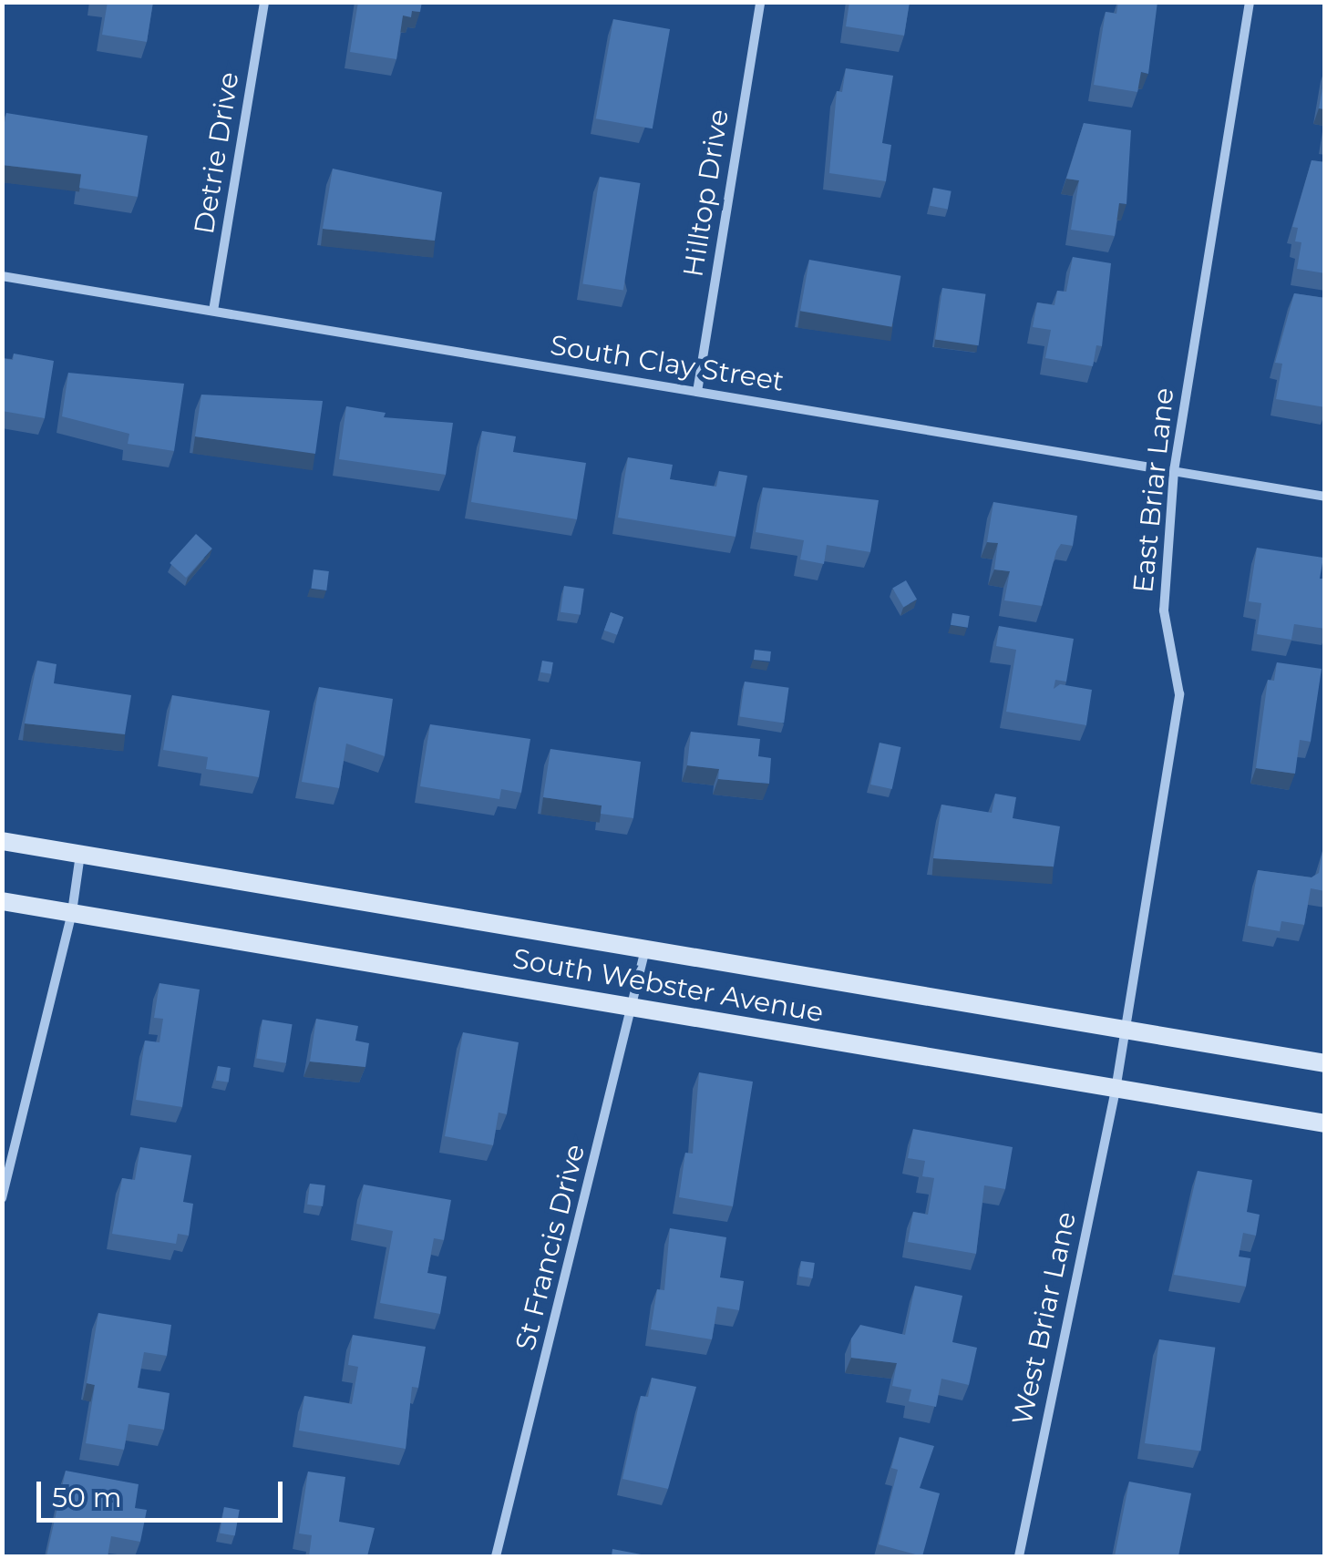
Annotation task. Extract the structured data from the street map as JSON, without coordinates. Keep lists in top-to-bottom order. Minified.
{"streets":{"main road":["South Webster Avenue"],"street":["Detrie Drive","Hilltop Drive","South Clay Street","East Briar Lane","St Francis Drive","West Briar Lane"]},"crossings":[["Detrie Drive","South Clay Street"],["Hilltop Drive","South Clay Street"],["South Clay Street","East Briar Lane"],["East Briar Lane","South Webster Avenue"],["East Briar Lane","West Briar Lane"],["South Webster Avenue","St Francis Drive"],["South Webster Avenue","West Briar Lane"]],"scale_bar":"50 m"}
